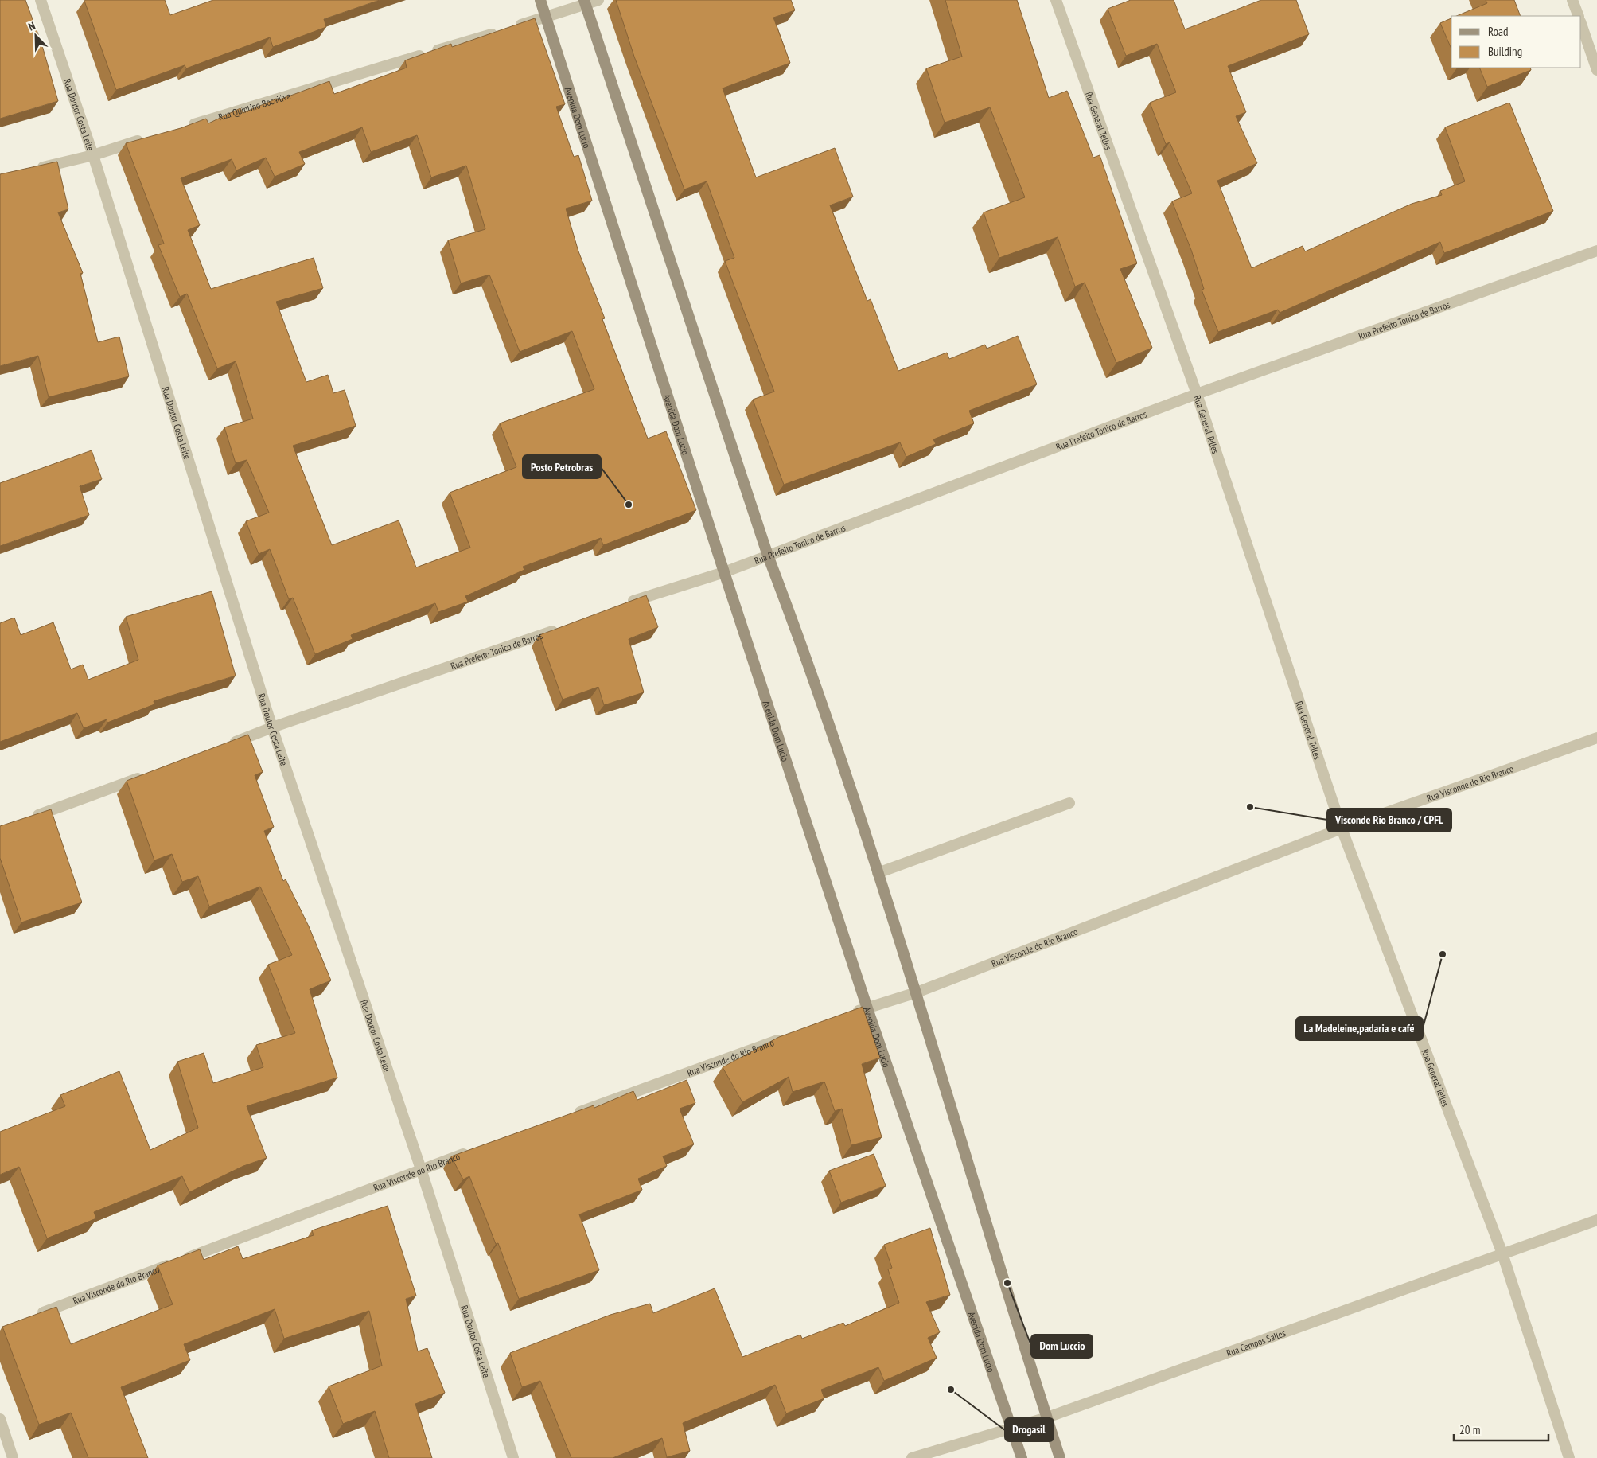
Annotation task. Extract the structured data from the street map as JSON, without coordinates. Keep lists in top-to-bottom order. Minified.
{"streets":{"main road":["Avenida Dom Lucio"],"street":["Rua Quintino Bocaiúva","Rua Doutor Costa Leite","Rua General Telles","Rua Prefeito Tonico de Barros","Rua Visconde do Rio Branco","Rua Campos Salles"]},"crossings":[["Rua Quintino Bocaiúva","Avenida Dom Lucio"],["Rua Doutor Costa Leite","Rua Prefeito Tonico de Barros"],["Rua Doutor Costa Leite","Rua Visconde do Rio Branco"],["Avenida Dom Lucio","Rua Prefeito Tonico de Barros"],["Avenida Dom Lucio","Rua Visconde do Rio Branco"],["Avenida Dom Lucio","Rua Campos Salles"],["Rua General Telles","Rua Prefeito Tonico de Barros"],["Rua General Telles","Rua Visconde do Rio Branco"],["Rua General Telles","Rua Campos Salles"]],"places":["Posto Petrobras","Visconde Rio Branco / CPFL","La Madeleine,padaria e café","Dom Luccio","Drogasil"],"legend":["Road","Building"],"scale_bar":"20 m","north":"top left"}
